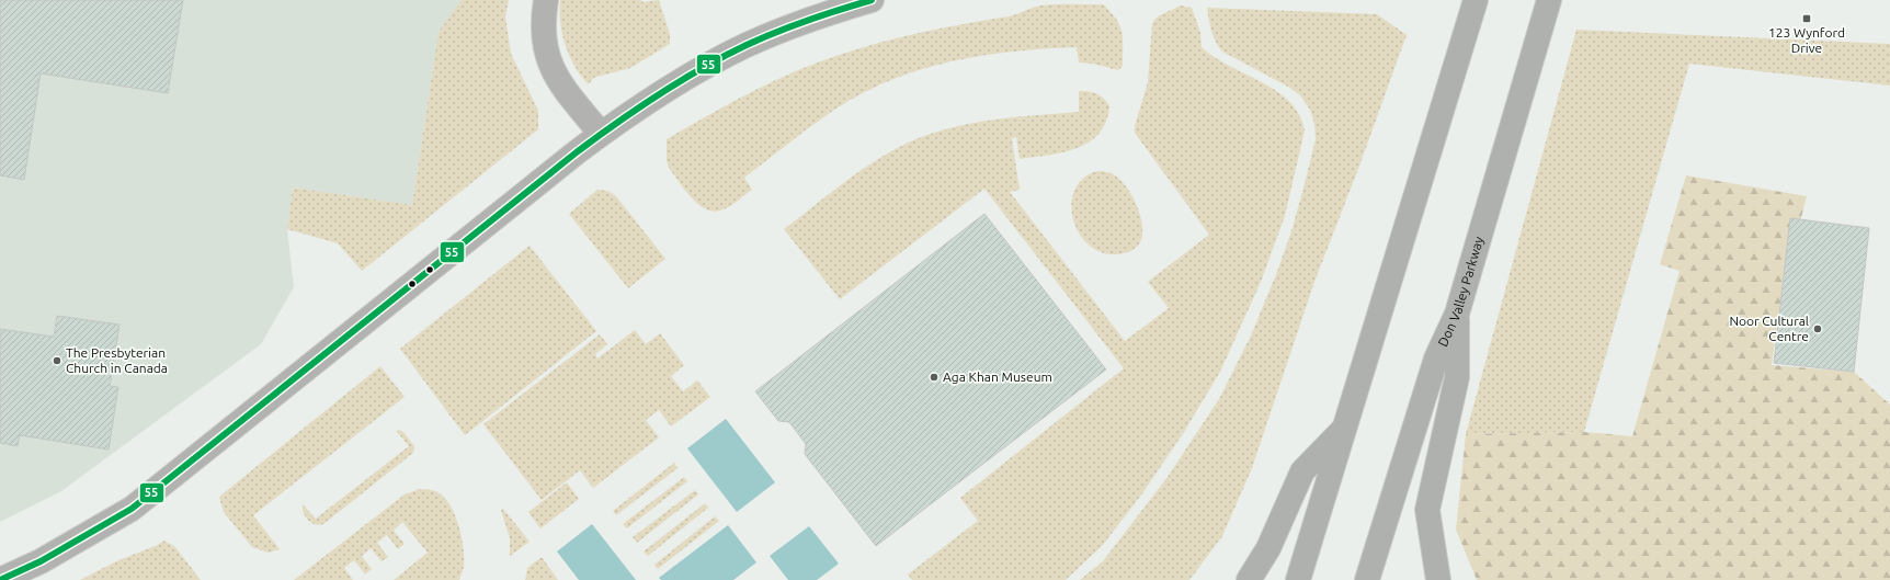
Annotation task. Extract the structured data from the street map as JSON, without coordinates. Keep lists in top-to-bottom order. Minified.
{"streets":{"highway":["Don Valley Parkway"]},"places":{"transit":["123 Wynford Drive"],"other":["Noor Cultural Centre","The Presbyterian Church in Canada","Aga Khan Museum"]},"lines":["transit line 55"]}
